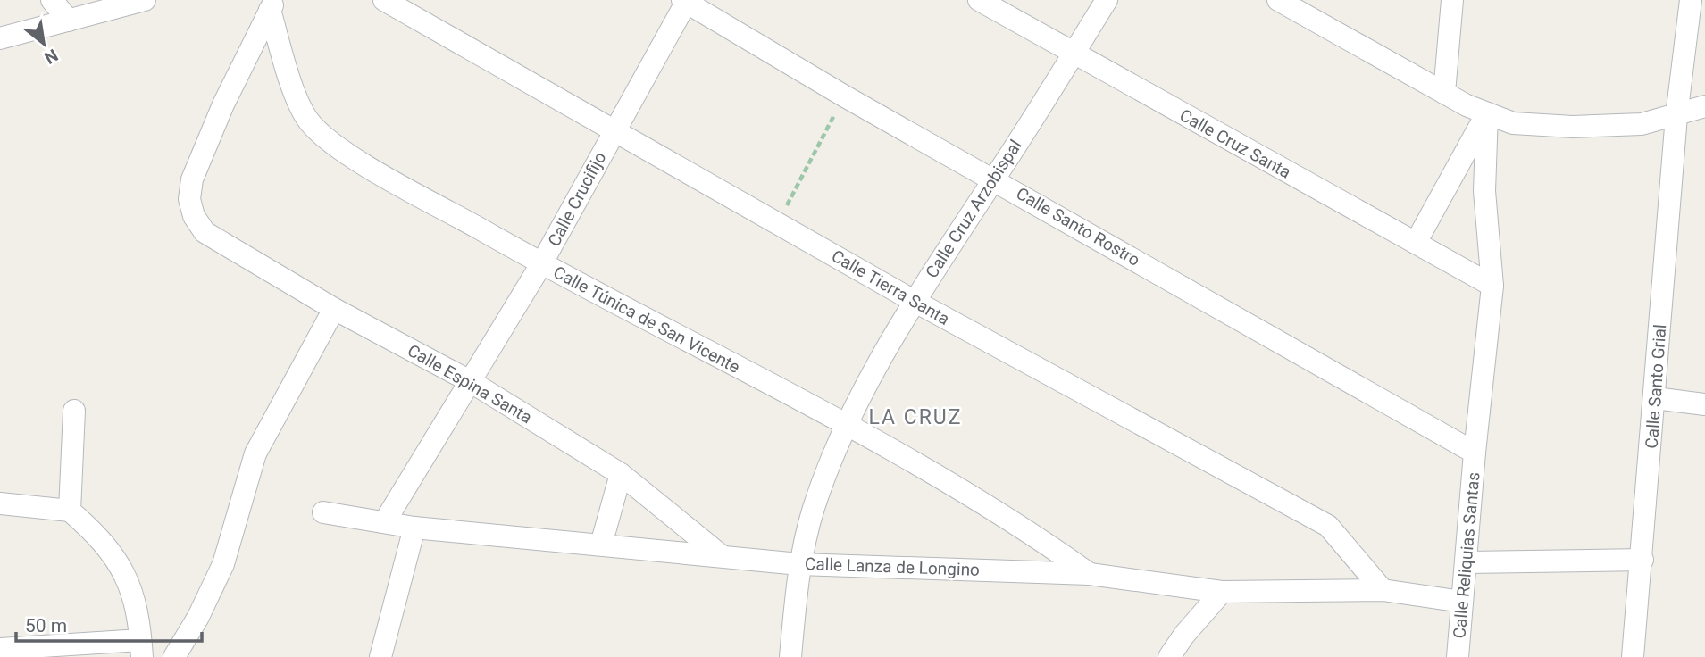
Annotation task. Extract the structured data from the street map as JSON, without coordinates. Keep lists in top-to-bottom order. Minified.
{"streets":{"street":["Calle Cruz Santa","Calle Crucifijo","Calle Cruz Arzobispal","Calle Santo Rostro","Calle Tierra Santa","Calle Túnica de San Vicente","Calle Espina Santa","Calle Santo Grial","Calle Reliquias Santas","Calle Lanza de Longino"]},"crossings":[["Calle Cruz Santa","Calle Cruz Arzobispal"],["Calle Cruz Santa","Calle Reliquias Santas"],["Calle Crucifijo","Calle Santo Rostro"],["Calle Crucifijo","Calle Tierra Santa"],["Calle Crucifijo","Calle Túnica de San Vicente"],["Calle Crucifijo","Calle Espina Santa"],["Calle Crucifijo","Calle Lanza de Longino"],["Calle Cruz Arzobispal","Calle Santo Rostro"],["Calle Cruz Arzobispal","Calle Tierra Santa"],["Calle Cruz Arzobispal","Calle Túnica de San Vicente"],["Calle Cruz Arzobispal","Calle Lanza de Longino"],["Calle Santo Rostro","Calle Reliquias Santas"],["Calle Tierra Santa","Calle Lanza de Longino"],["Calle Túnica de San Vicente","Calle Espina Santa"],["Calle Túnica de San Vicente","Calle Lanza de Longino"],["Calle Espina Santa","Calle Lanza de Longino"],["Calle Reliquias Santas","Calle Lanza de Longino"]],"districts":["LA CRUZ"],"scale_bar":"50 m","north":"bottom right"}
